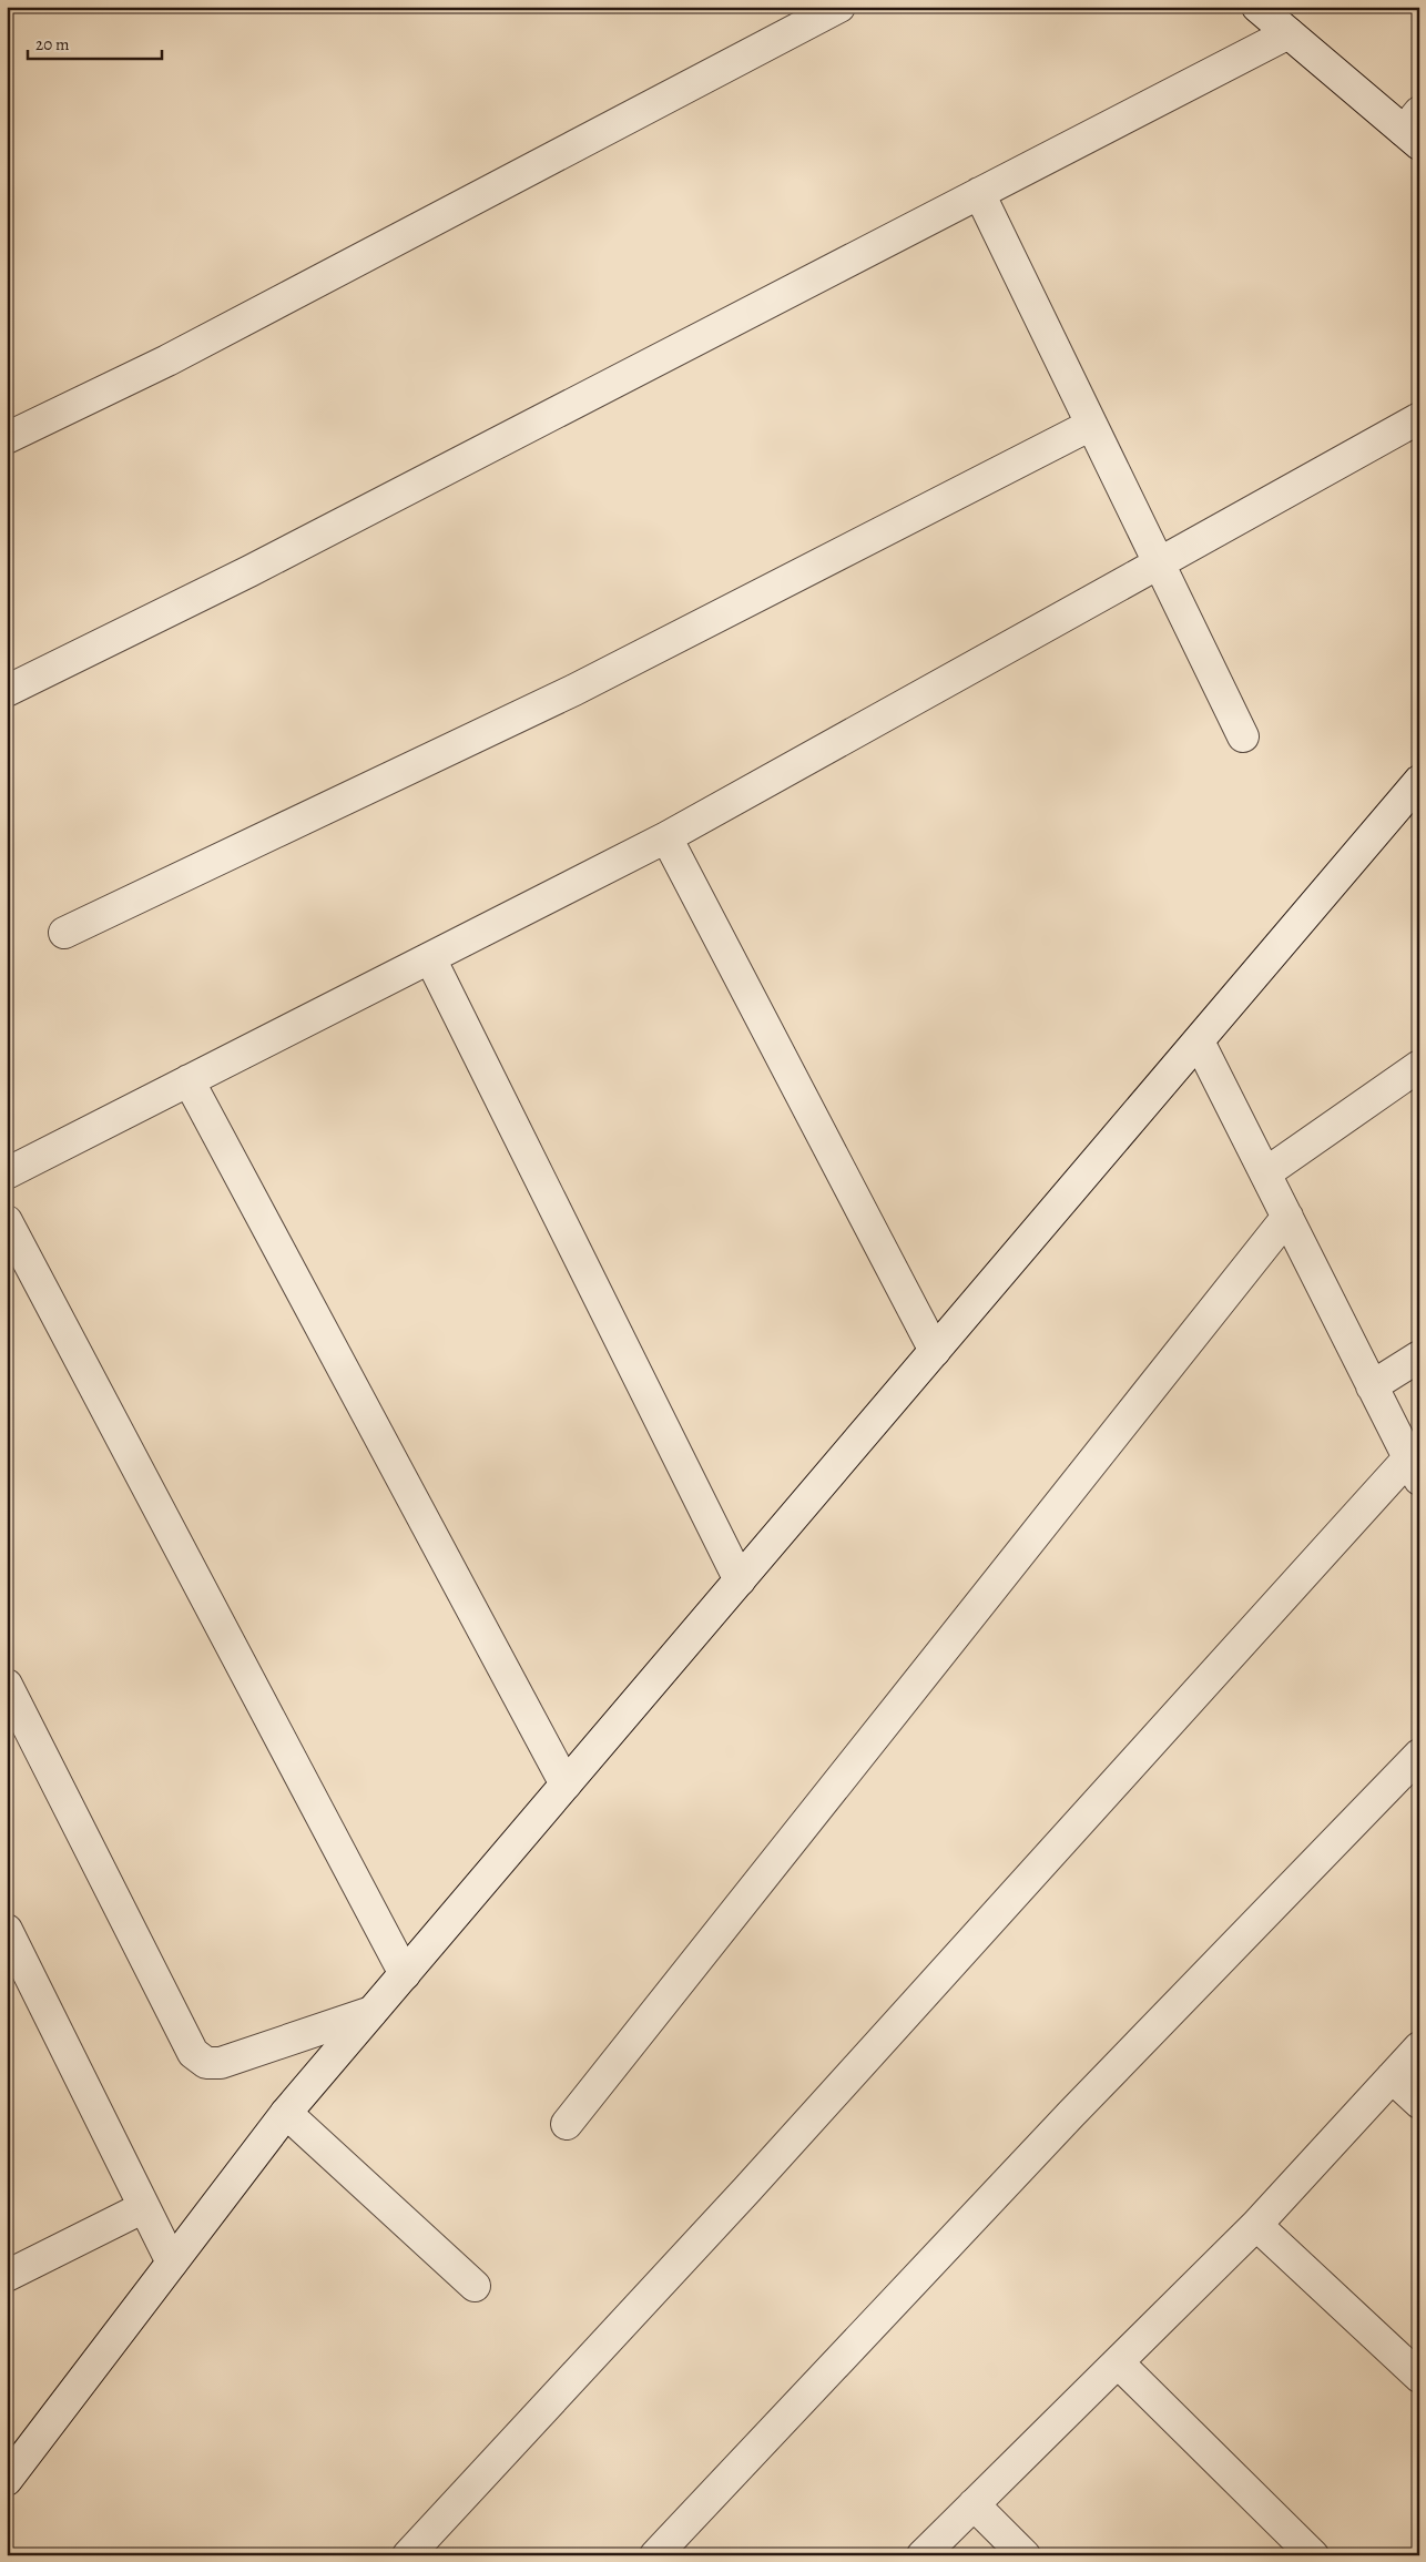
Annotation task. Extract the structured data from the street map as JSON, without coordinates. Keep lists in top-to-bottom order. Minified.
{"scale_bar":"20 m"}
